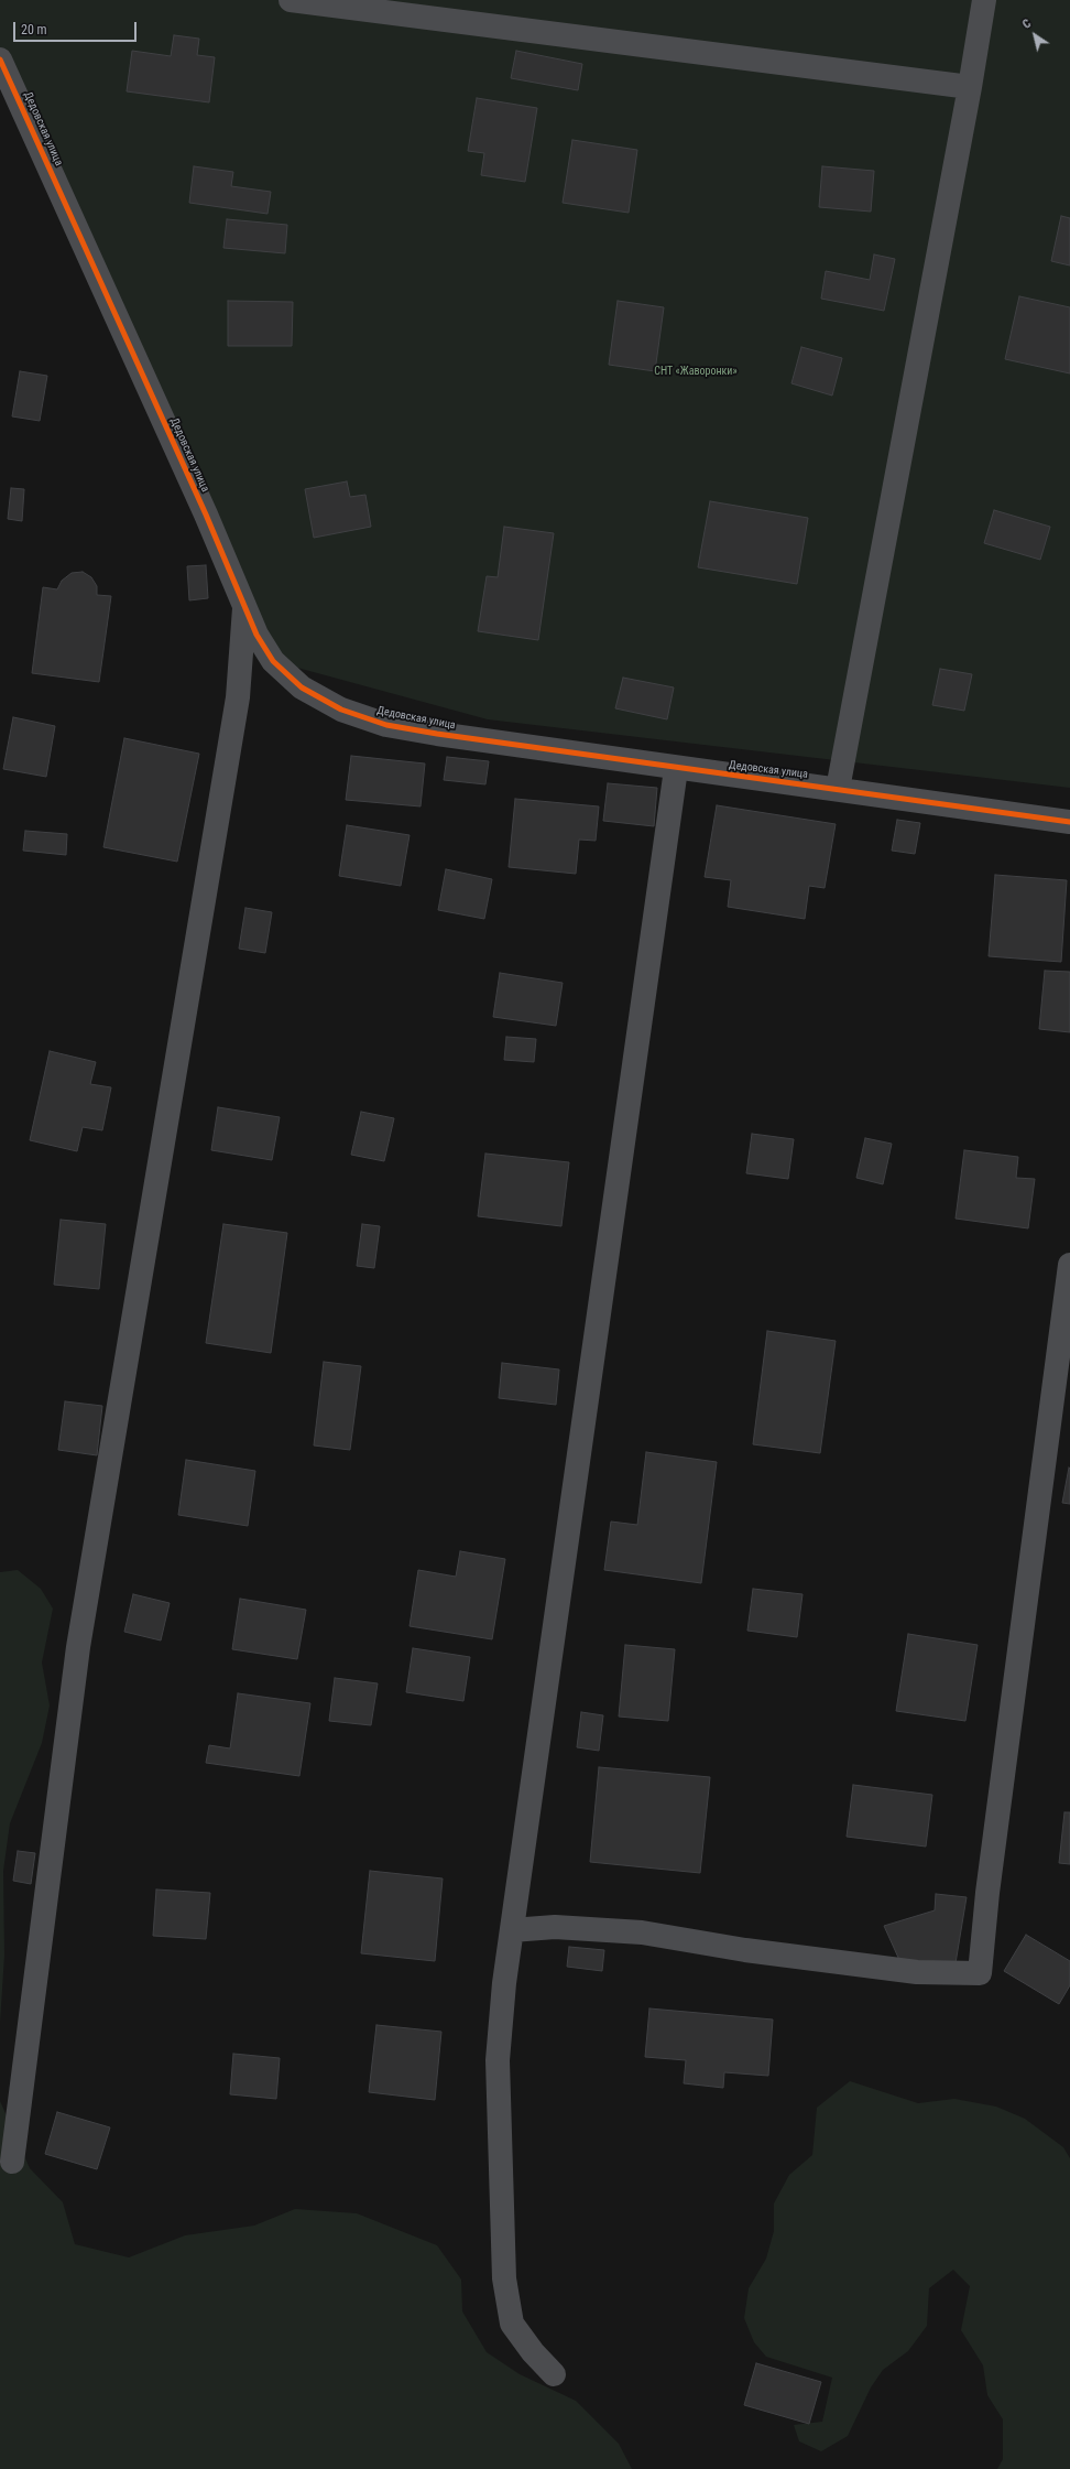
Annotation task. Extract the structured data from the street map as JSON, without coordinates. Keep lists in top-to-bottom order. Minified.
{"streets":{"street":["Дедовская улица"]},"parks":["СНТ «Жаворонки»"],"scale_bar":"20 m","north":"top left"}
